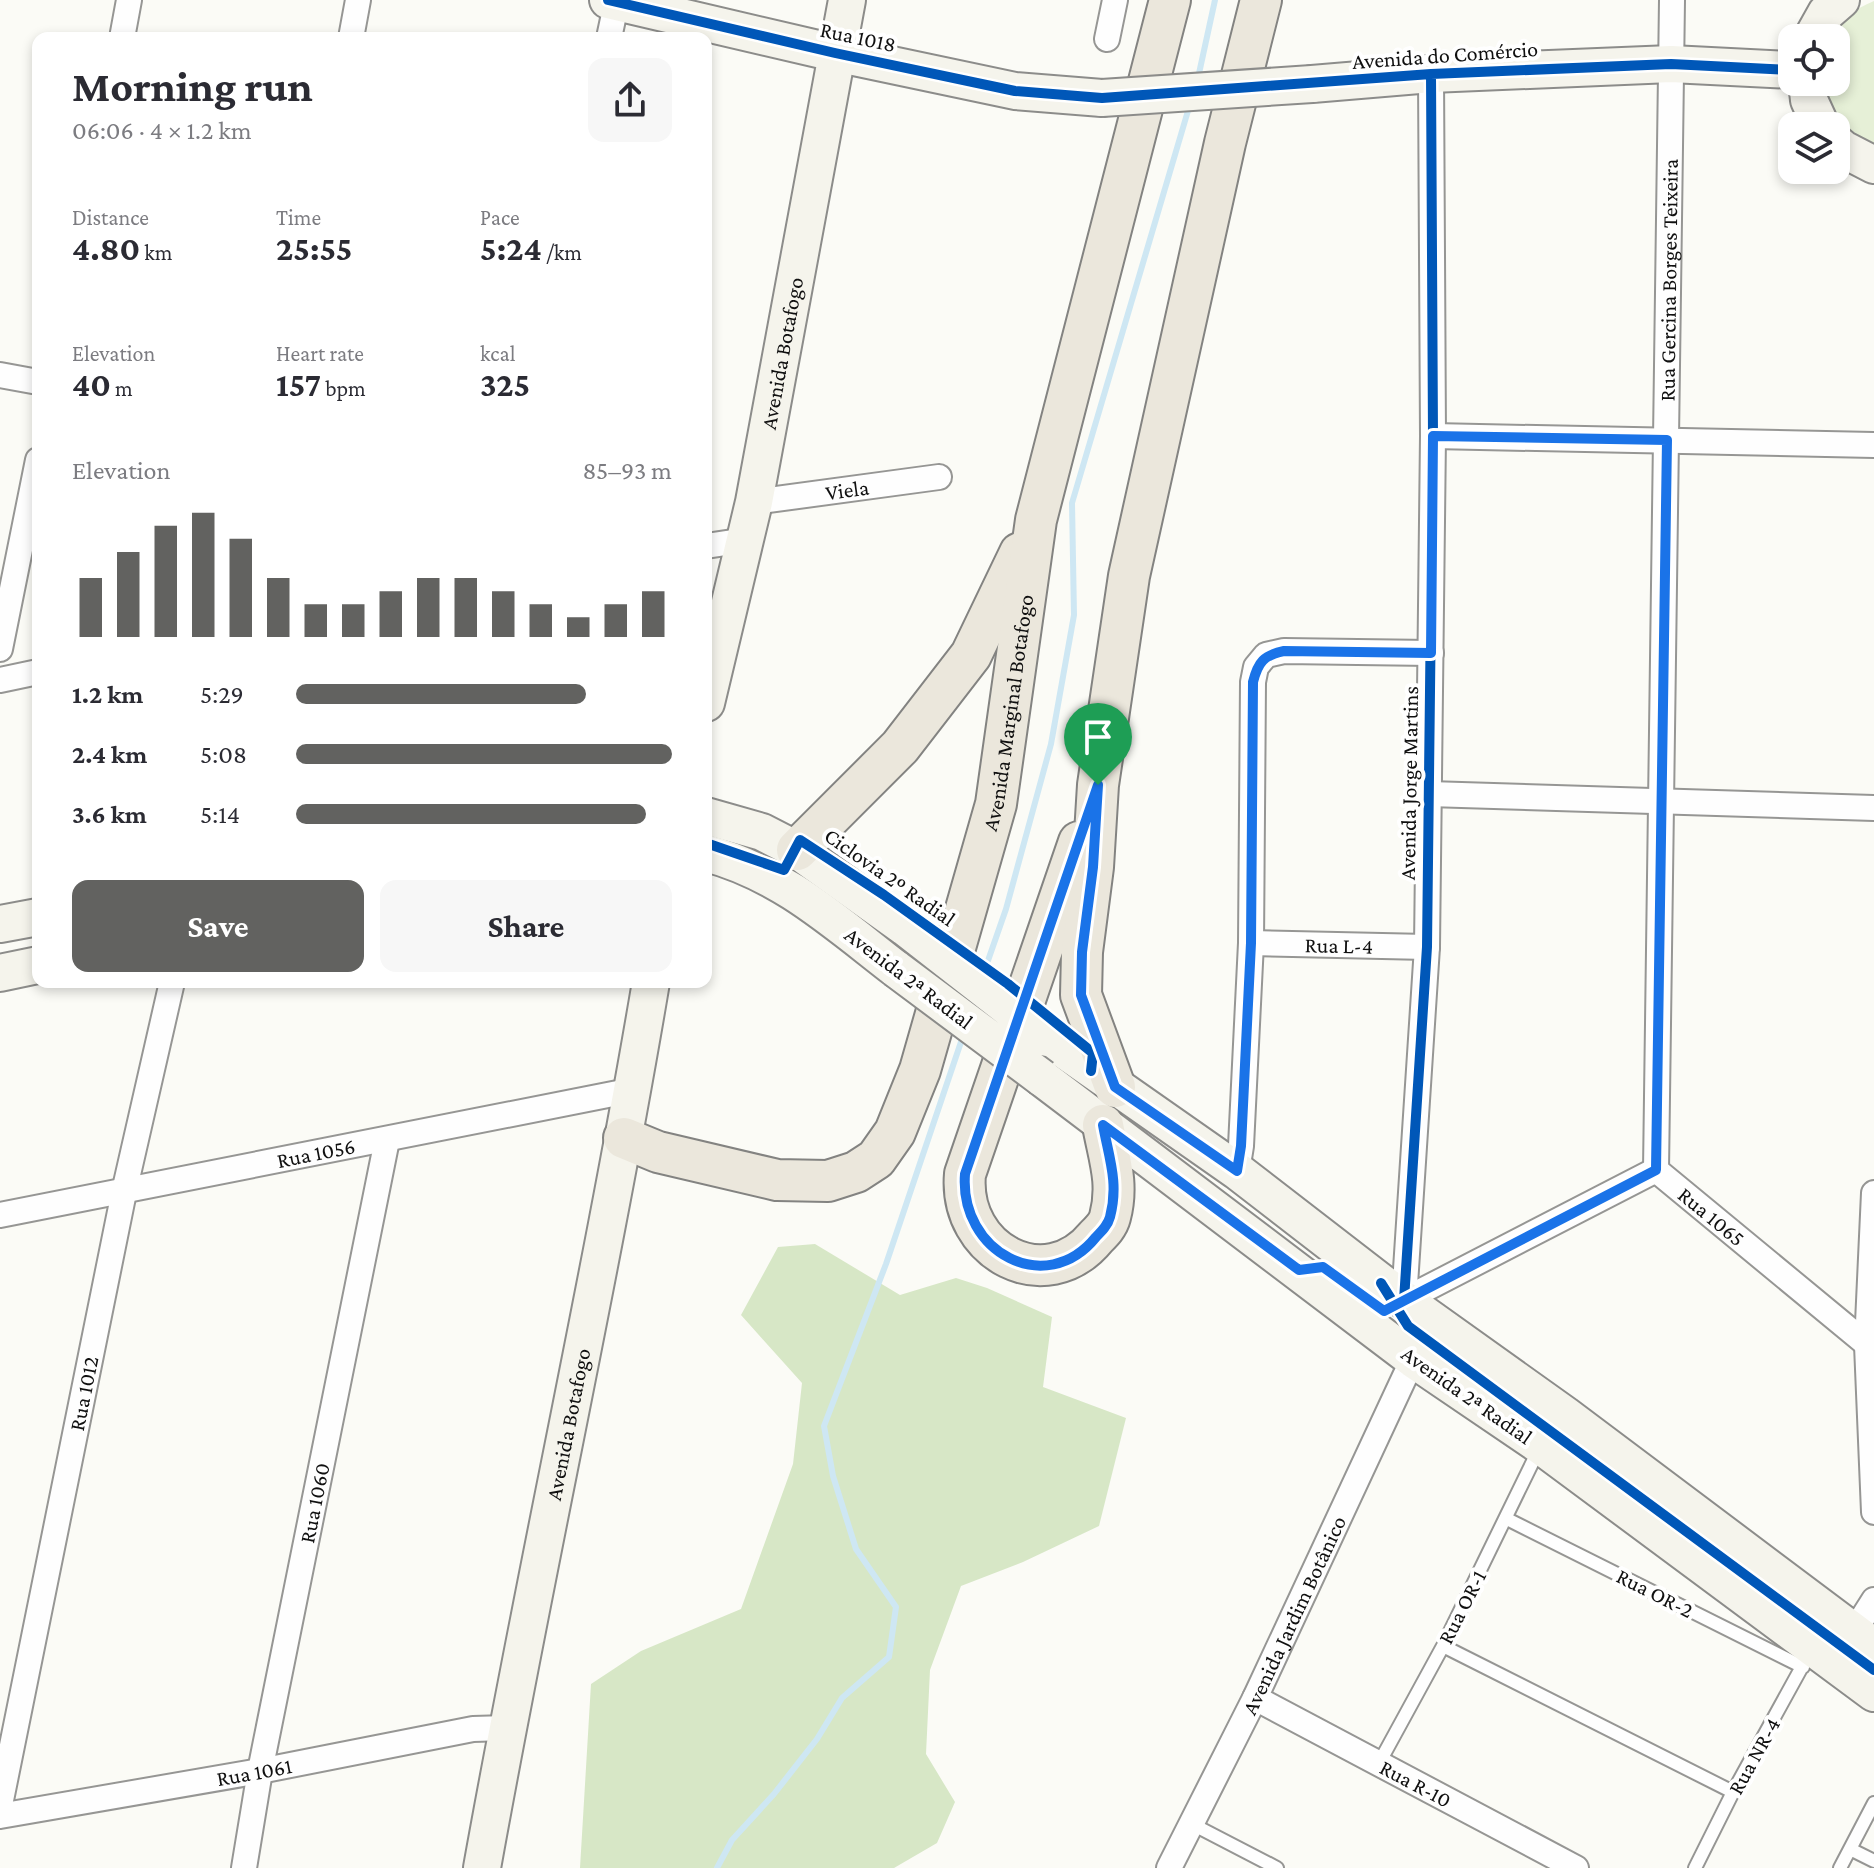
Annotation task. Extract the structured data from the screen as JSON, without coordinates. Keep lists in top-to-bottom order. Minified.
{"streets":{"main road":["Rua 1018","Avenida do Comércio","Avenida Botafogo","Avenida Marginal Botafogo","Avenida 2ª Radial"],"street":["Rua Gercina Borges Teixeira","Viela","Avenida Jorge Martins","Rua L-4","Rua 1056","Rua 1065","Rua 1012","Rua 1060","Avenida Jardim Botânico","Rua 1061","Rua R-10"],"lane":["Rua OR-2","Rua OR-1","Rua NR-4"],"cycle path":["Ciclovia 2º Radial"]},"crossings":[["Rua 1018","Avenida do Comércio"],["Rua 1018","Avenida Botafogo"],["Avenida do Comércio","Rua Gercina Borges Teixeira"],["Avenida do Comércio","Avenida Jorge Martins"],["Rua Gercina Borges Teixeira","Rua 1065"],["Avenida Botafogo","Viela"],["Avenida Botafogo","Avenida Marginal Botafogo"],["Avenida Botafogo","Rua 1056"],["Avenida Botafogo","Rua 1061"],["Avenida Jorge Martins","Rua L-4"],["Avenida Jorge Martins","Avenida 2ª Radial"],["Avenida Jorge Martins","Rua 1065"],["Avenida 2ª Radial","Rua 1065"],["Avenida 2ª Radial","Rua OR-2"],["Avenida 2ª Radial","Rua OR-1"],["Avenida 2ª Radial","Avenida Jardim Botânico"],["Avenida 2ª Radial","Rua NR-4"],["Rua 1056","Rua 1012"],["Rua 1056","Rua 1060"],["Rua 1060","Rua 1061"],["Rua OR-2","Rua OR-1"],["Rua OR-2","Rua NR-4"],["Rua OR-1","Rua R-10"],["Avenida Jardim Botânico","Rua R-10"]],"page":{"heading":["Morning run","06:06 · 4 × 1.2 km"],"stats":[["Distance","4.80 km"],["Time","25:55"],["Pace","5:24 /km"],["Elevation","40 m"],["Heart rate","157 bpm"],["kcal","325"]],"chart":["Elevation","85–93 m"],"list":[{"name":"1.2 km","note":"5:29"},{"name":"2.4 km","note":"5:08"},{"name":"3.6 km","note":"5:14"}],"buttons":["Save","Share"]}}
